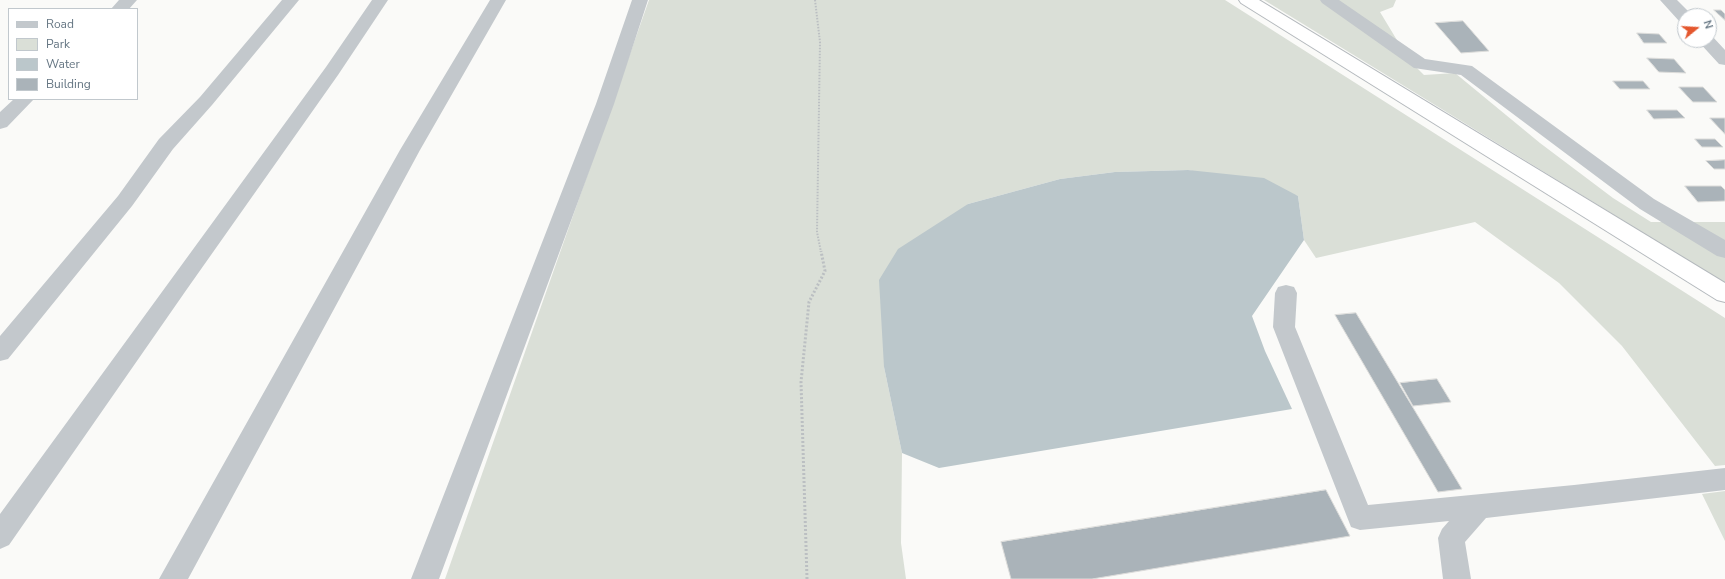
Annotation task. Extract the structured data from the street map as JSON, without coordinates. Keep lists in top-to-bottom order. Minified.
{"legend":["Road","Park","Water","Building"],"north":"right"}
